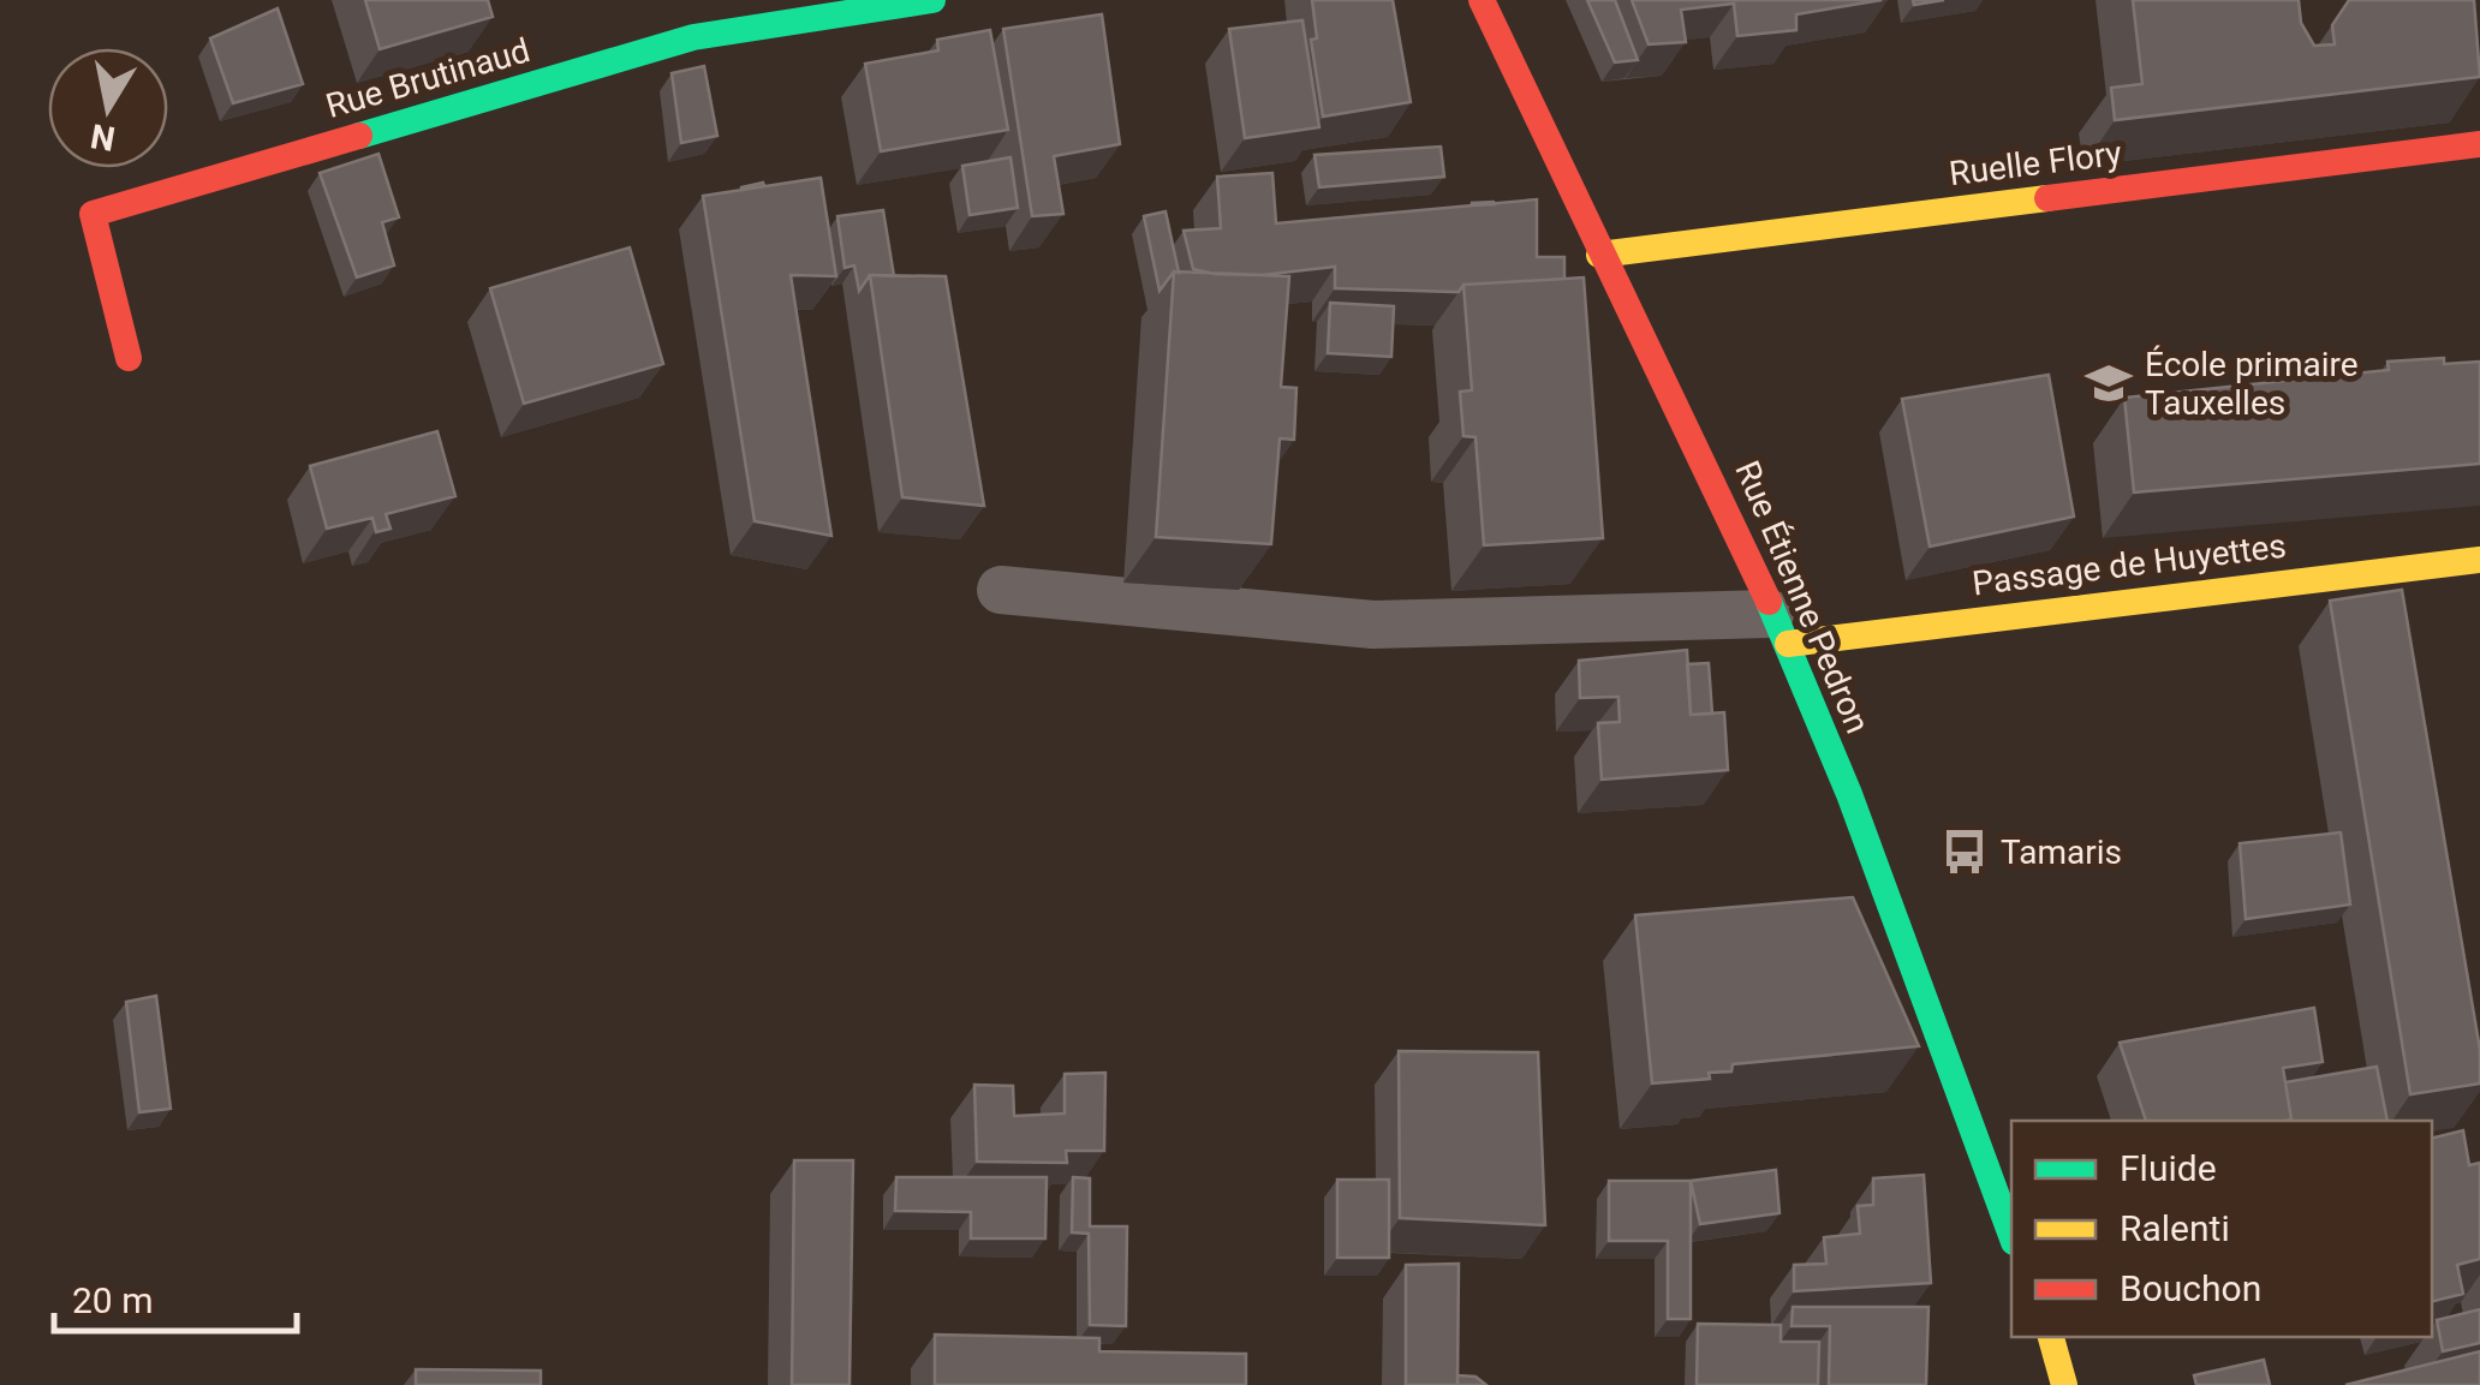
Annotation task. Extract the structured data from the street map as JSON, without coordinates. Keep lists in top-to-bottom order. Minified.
{"streets":{"street":["Rue Brutinaud","Ruelle Flory","Passage de Huyettes","Rue Étienne Pedron"]},"crossings":[["Ruelle Flory","Rue Étienne Pedron"],["Passage de Huyettes","Rue Étienne Pedron"]],"places":{"school or university":["École primaire Tauxelles"],"bus stop":["Tamaris"]},"legend":["Fluide","Ralenti","Bouchon"],"scale_bar":"20 m","north":"bottom"}
